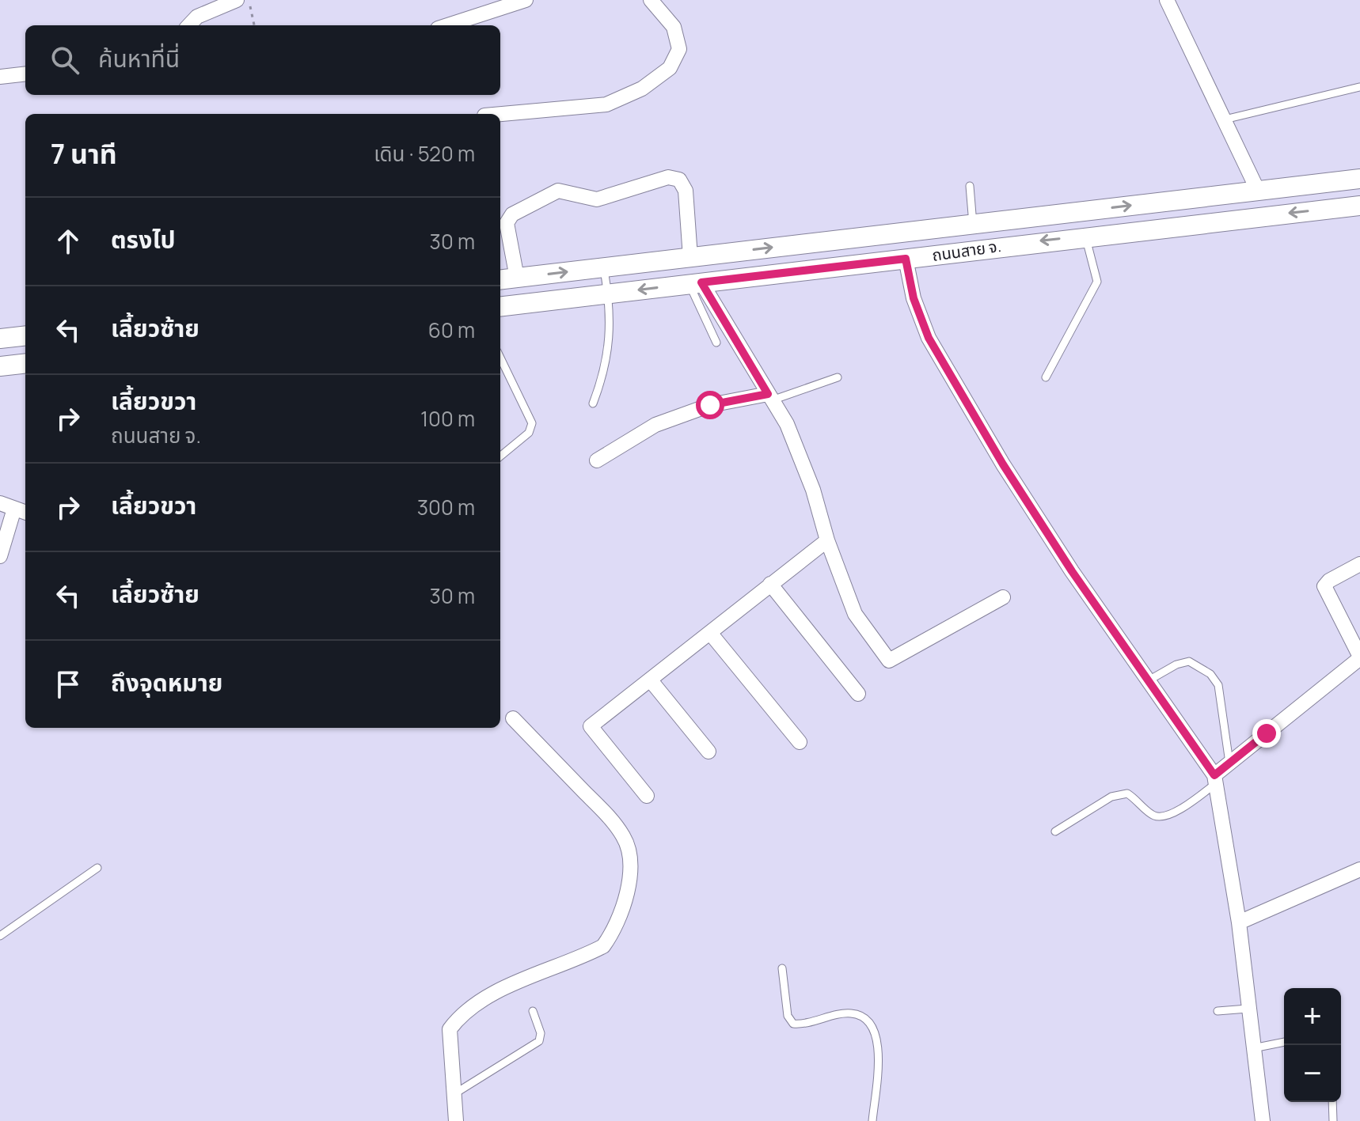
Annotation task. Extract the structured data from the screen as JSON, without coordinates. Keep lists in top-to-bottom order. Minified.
{"streets":{"main road":["ถนนสาย จ."]},"page":{"search":"ค้นหาที่นี่","heading":["7 นาที","เดิน · 520 m"],"list":[["ตรงไป","30 m"],["เลี้ยวซ้าย","60 m"],["เลี้ยวขวา","ถนนสาย จ.","100 m"],["เลี้ยวขวา","300 m"],["เลี้ยวซ้าย","30 m"],"ถึงจุดหมาย"],"map_buttons":["+","−"]}}
